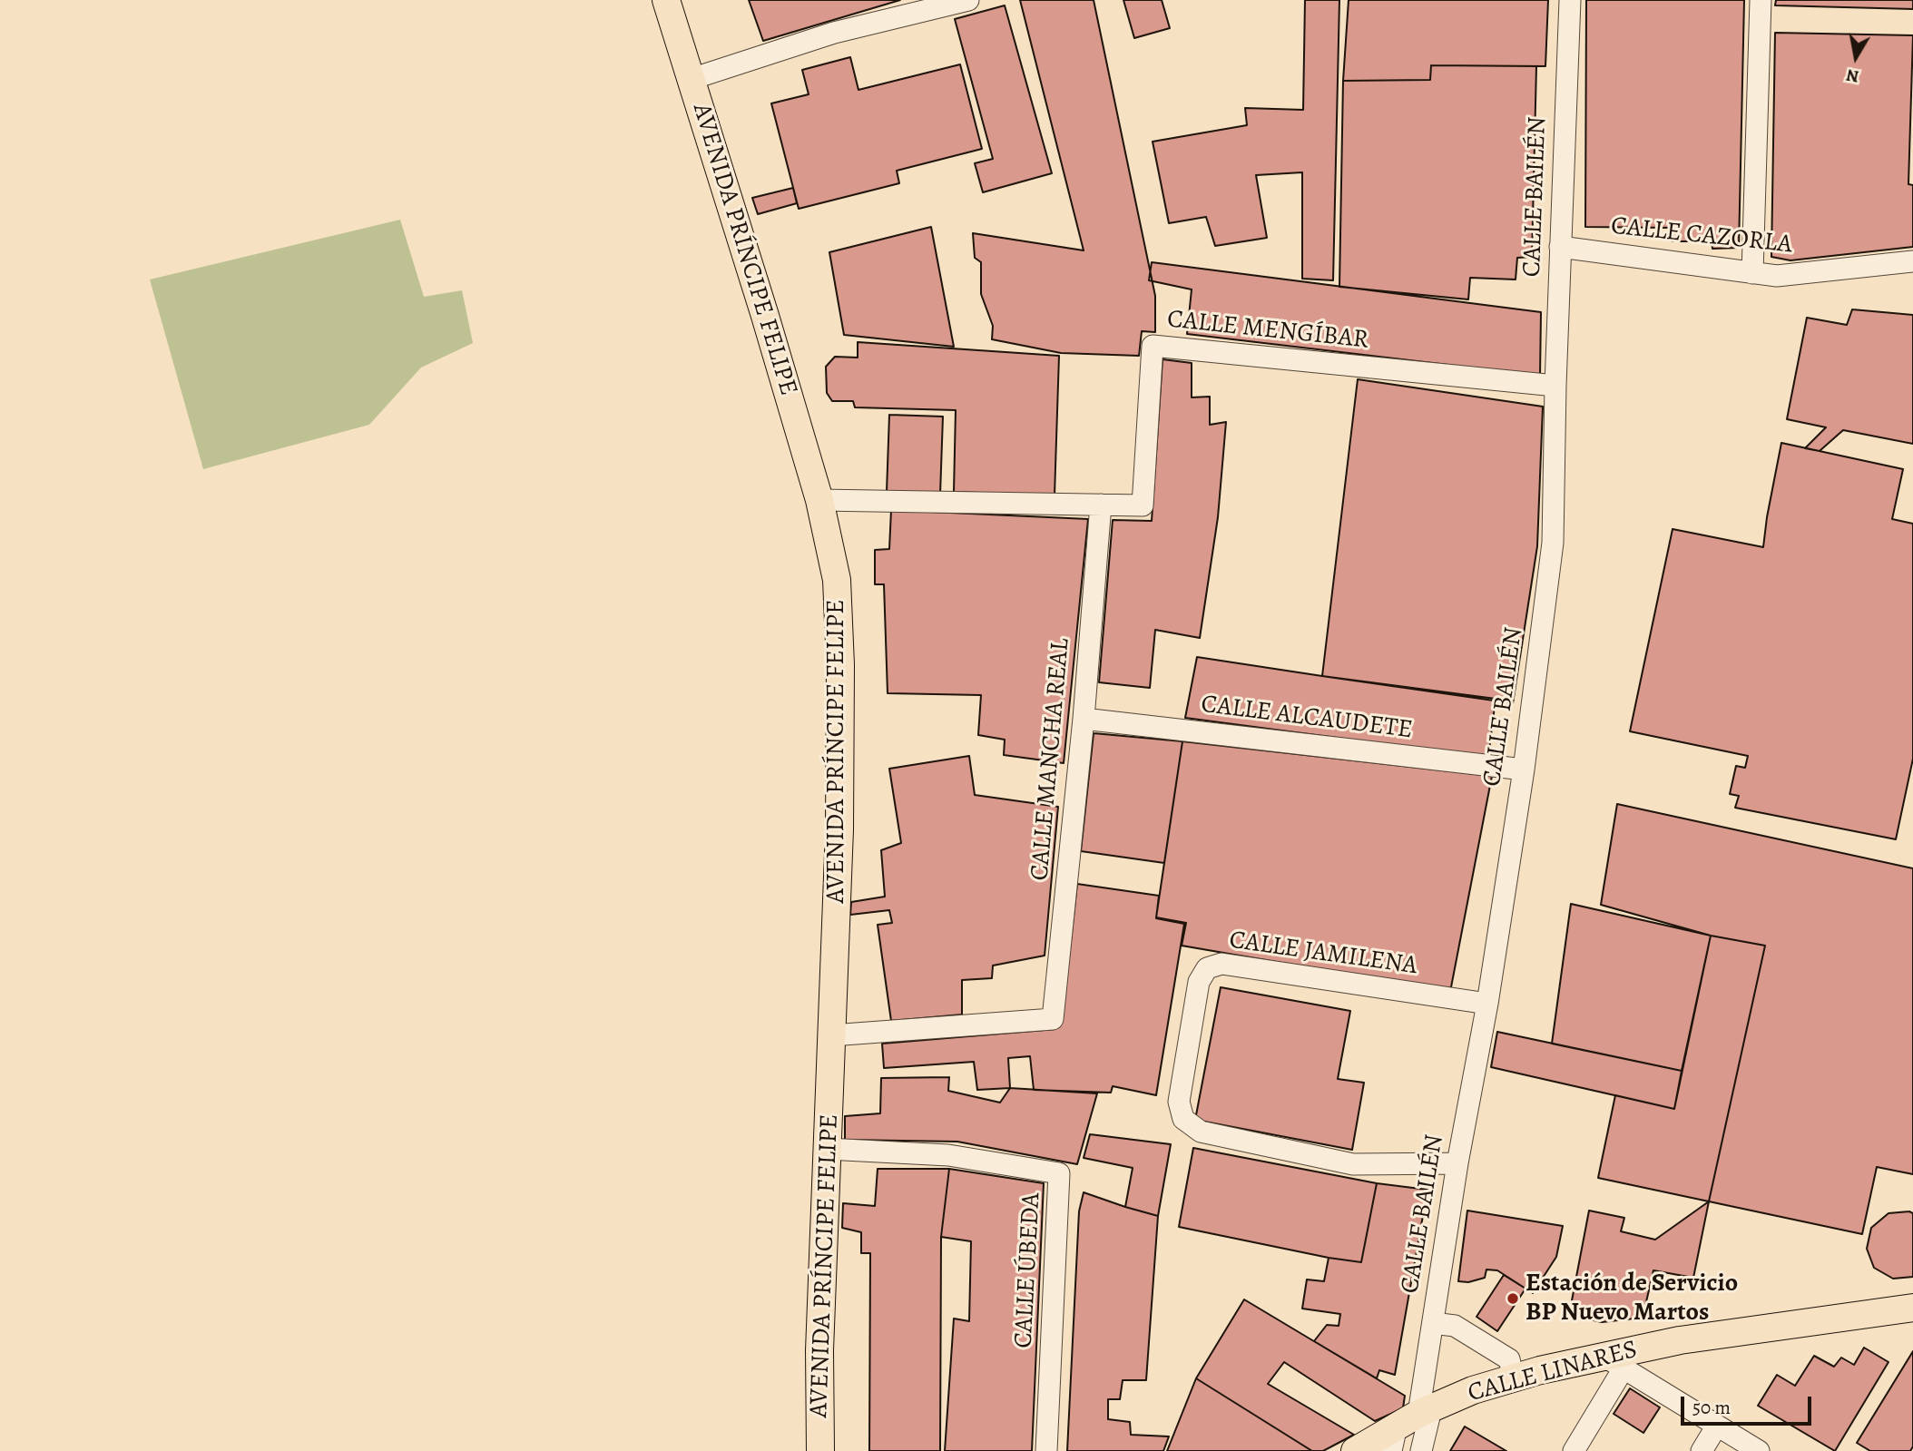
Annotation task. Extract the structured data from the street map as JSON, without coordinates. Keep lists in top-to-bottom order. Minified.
{"streets":{"main road":["AVENIDA PRÍNCIPE FELIPE","CALLE LINARES"],"street":["CALLE BAILÉN","CALLE CAZORLA","CALLE MENGÍBAR","CALLE ALCAUDETE","CALLE MANCHA REAL","CALLE JAMILENA","CALLE ÚBEDA"]},"crossings":[["CALLE BAILÉN","CALLE CAZORLA"],["CALLE BAILÉN","CALLE MENGÍBAR"],["CALLE BAILÉN","CALLE ALCAUDETE"],["CALLE BAILÉN","CALLE JAMILENA"],["CALLE BAILÉN","CALLE LINARES"],["AVENIDA PRÍNCIPE FELIPE","CALLE MENGÍBAR"],["AVENIDA PRÍNCIPE FELIPE","CALLE MANCHA REAL"],["AVENIDA PRÍNCIPE FELIPE","CALLE ÚBEDA"],["CALLE MENGÍBAR","CALLE MANCHA REAL"],["CALLE ALCAUDETE","CALLE MANCHA REAL"]],"places":["Estación de Servicio BP Nuevo Martos"],"scale_bar":"50 m","north":"bottom"}
